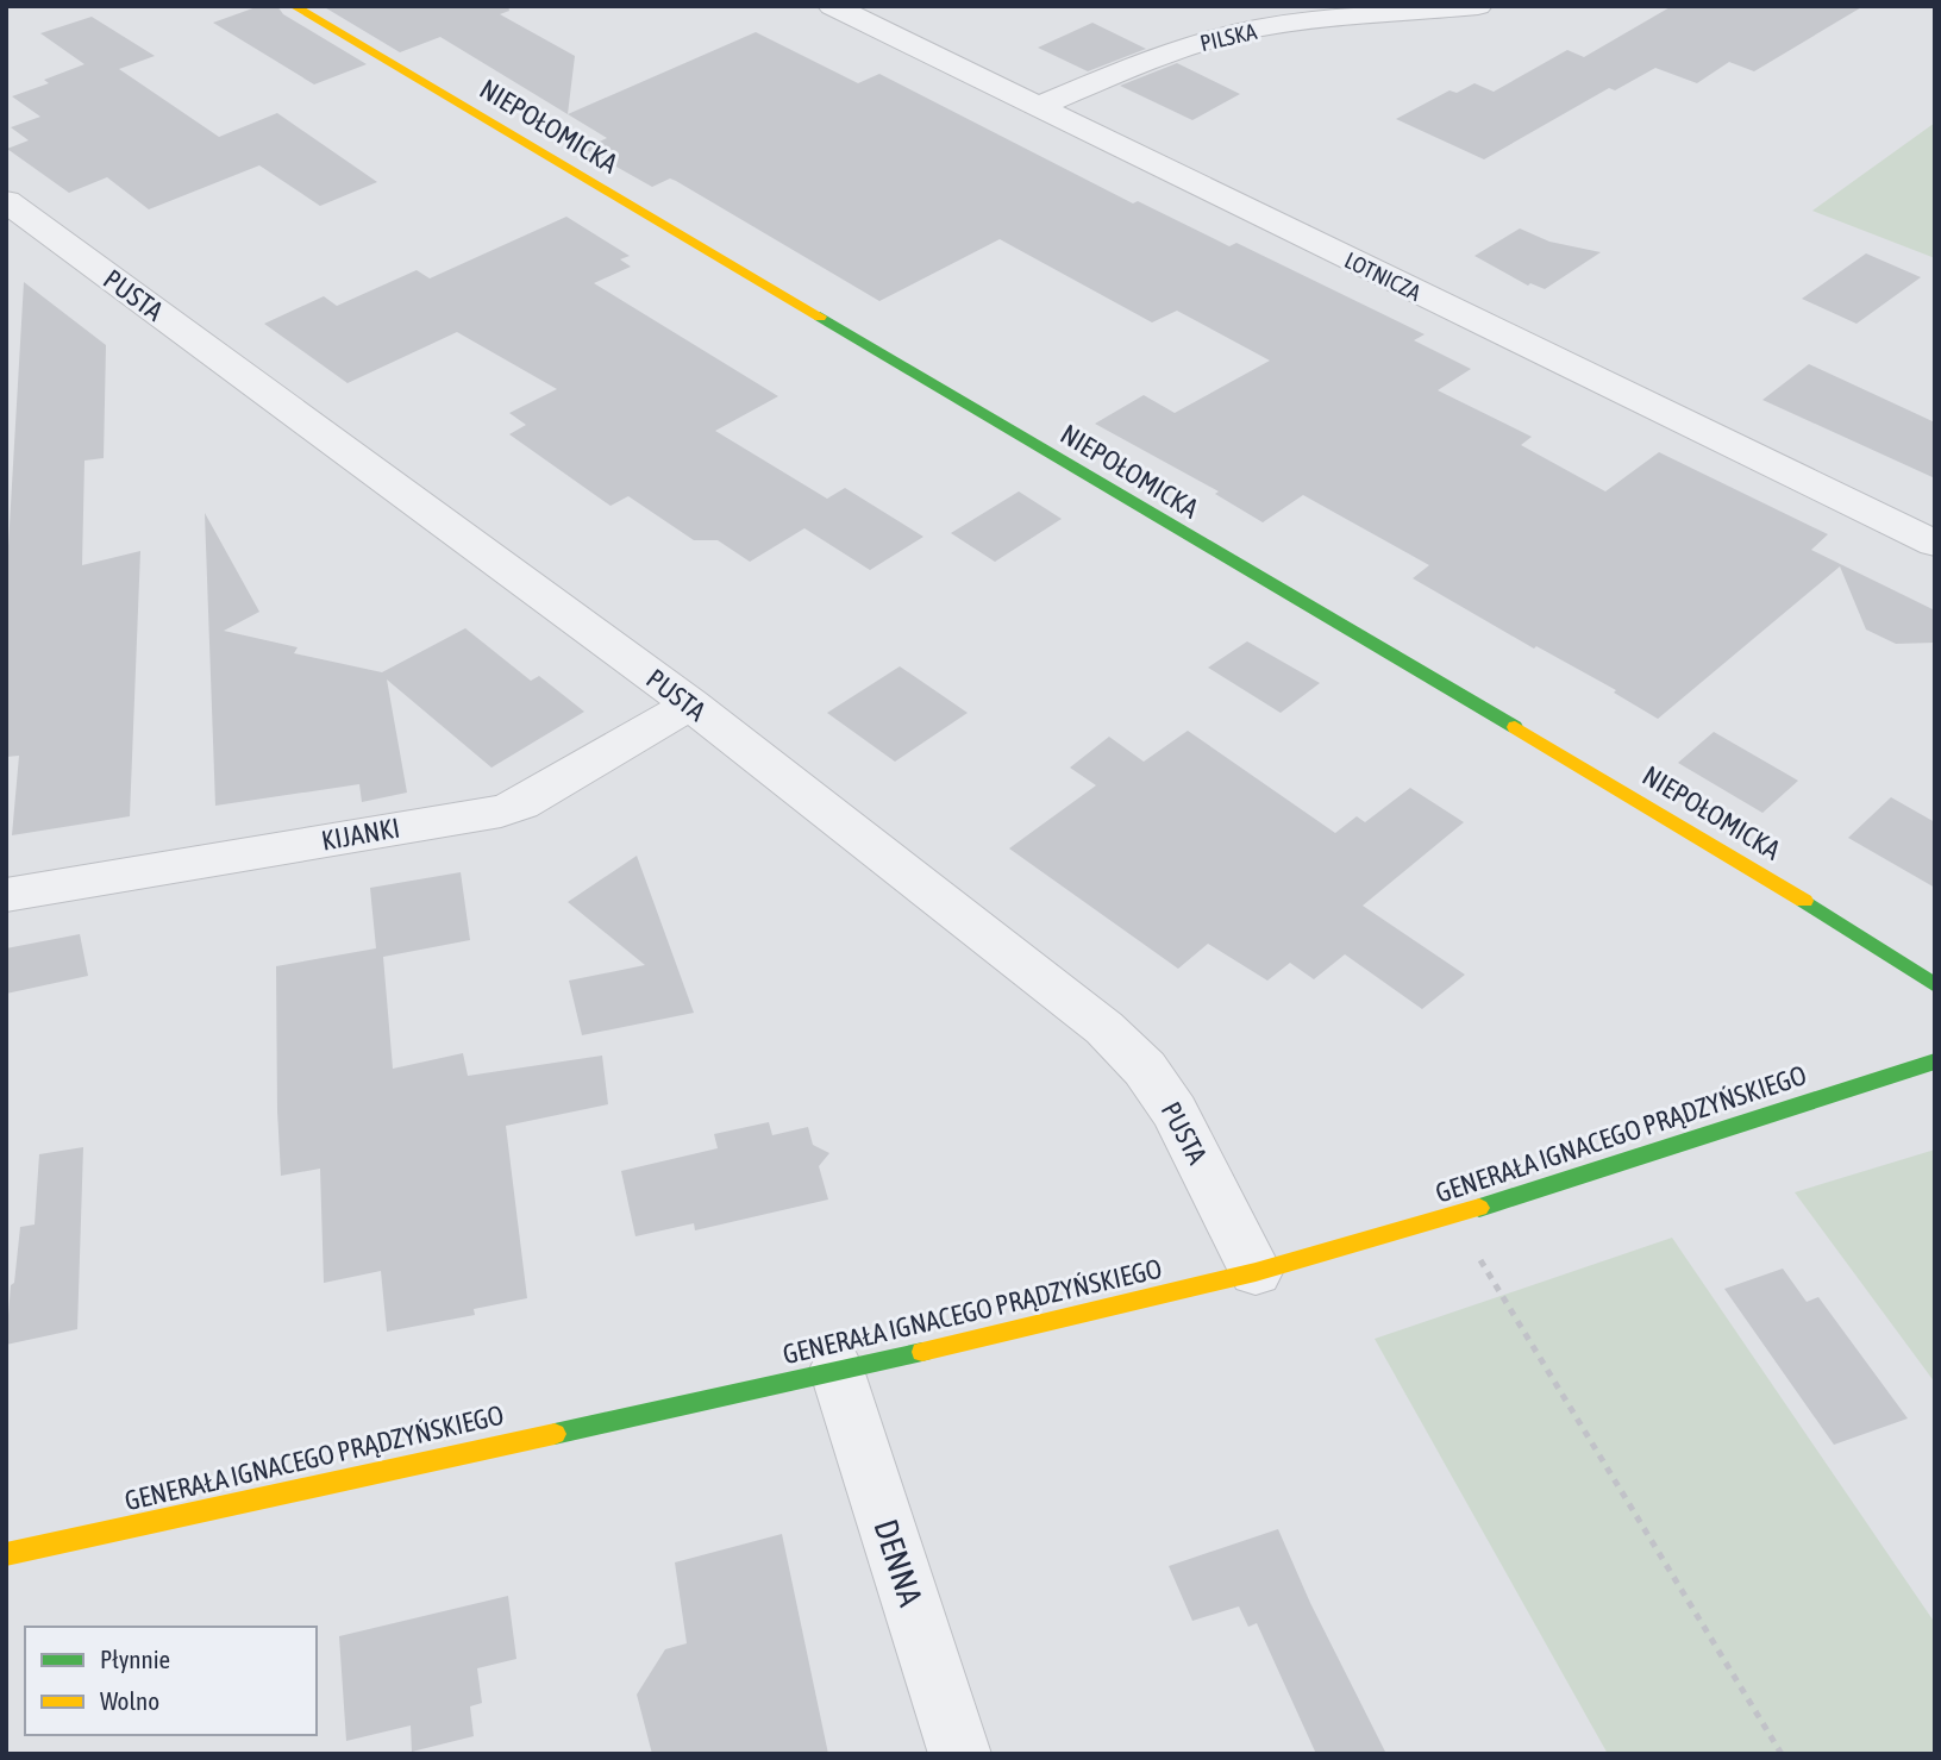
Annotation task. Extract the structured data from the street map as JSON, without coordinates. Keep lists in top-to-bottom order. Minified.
{"streets":{"street":["PILSKA","NIEPOŁOMICKA","LOTNICZA","PUSTA","KIJANKI","GENERAŁA IGNACEGO PRĄDZYŃSKIEGO","DENNA"]},"crossings":[["PILSKA","LOTNICZA"],["PUSTA","KIJANKI"],["PUSTA","GENERAŁA IGNACEGO PRĄDZYŃSKIEGO"],["GENERAŁA IGNACEGO PRĄDZYŃSKIEGO","DENNA"]],"legend":["Płynnie","Wolno"]}
